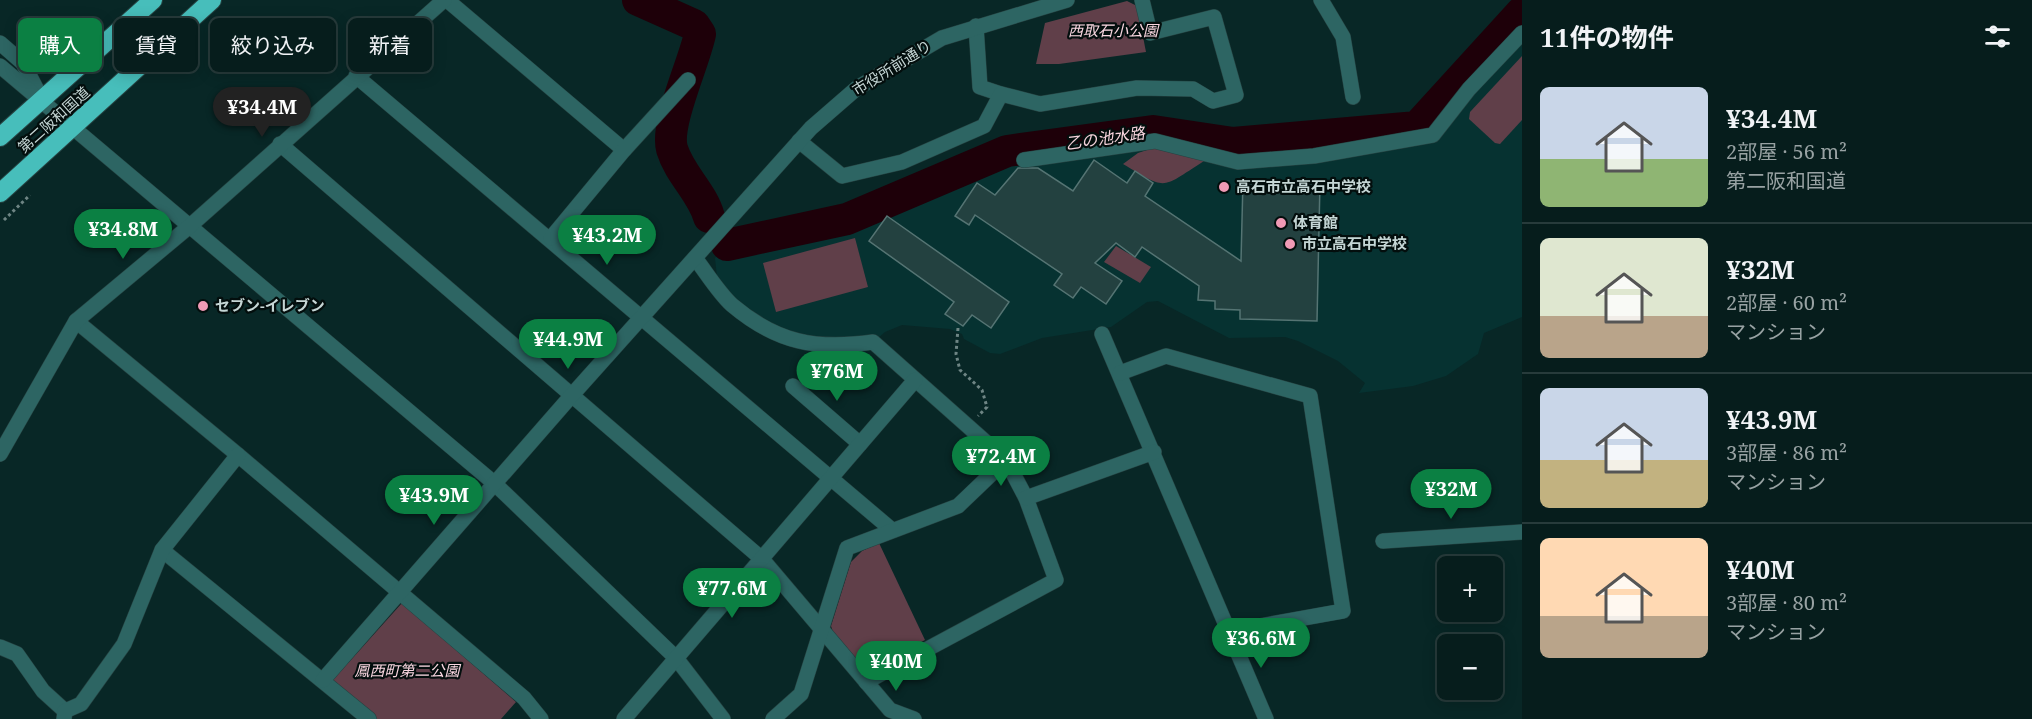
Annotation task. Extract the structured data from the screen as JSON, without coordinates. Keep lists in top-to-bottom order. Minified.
{"streets":{"highway":["第二阪和国道"],"street":["市役所前通り"]},"water":["乙の池水路"],"parks":["西取石小公園","鳳西町第二公園"],"places":["高石市立高石中学校","体育館","市立高石中学校","セブン-イレブン"],"page":{"heading":"11件の物件","chip":["購入","賃貸","絞り込み","新着"],"list":[{"name":"¥34.4M","note":"2部屋 · 56 m² · 第二阪和国道"},{"name":"¥32M","note":"2部屋 · 60 m² · マンション"},{"name":"¥43.9M","note":"3部屋 · 86 m² · マンション"},{"name":"¥40M","note":"3部屋 · 80 m² · マンション"}],"price":["¥34.4M","¥34.8M","¥43.2M","¥44.9M","¥76M","¥72.4M","¥32M","¥43.9M","¥77.6M","¥36.6M","¥40M"],"map_buttons":["+","−"]}}
